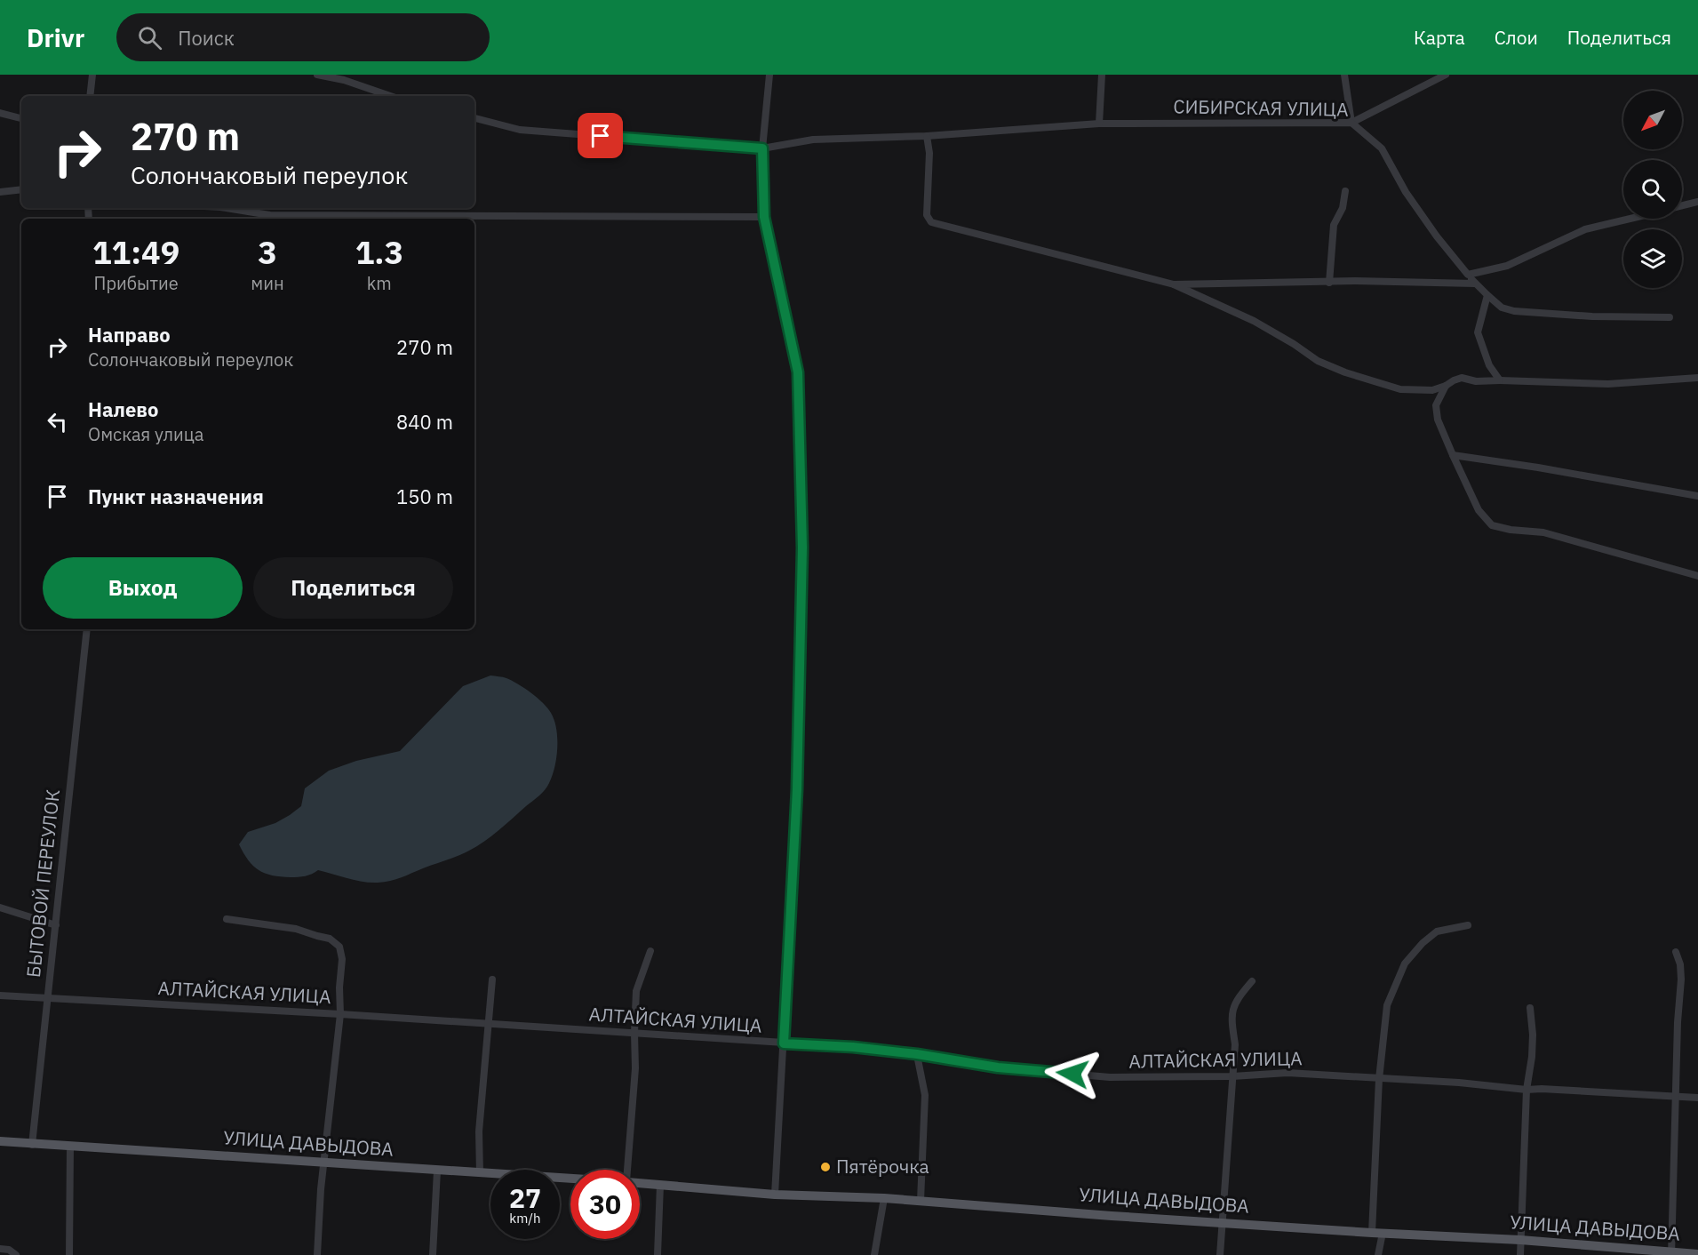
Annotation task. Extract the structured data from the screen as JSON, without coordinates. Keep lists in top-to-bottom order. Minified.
{"streets":{"main road":["УЛИЦА ДАВЫДОВА"],"street":["СИБИРСКАЯ УЛИЦА","БЫТОВОЙ ПЕРЕУЛОК","АЛТАЙСКАЯ УЛИЦА"]},"crossings":[["БЫТОВОЙ ПЕРЕУЛОК","АЛТАЙСКАЯ УЛИЦА"],["БЫТОВОЙ ПЕРЕУЛОК","УЛИЦА ДАВЫДОВА"]],"places":["Пятёрочка"],"north":"bottom left","page":{"header":"Drivr","search":"Поиск","nav":["Карта","Слои","Поделиться"],"turn":["270 m","Солончаковый переулок"],"eta":["11:49","Прибытие","3","мин","1.3","km"],"list":[{"name":"Направо","note":"Солончаковый переулок","value":"270 m"},{"name":"Налево","note":"Омская улица","value":"840 m"},{"name":"Пункт назначения","value":"150 m"}],"buttons":["Выход","Поделиться"],"speed":"27 km/h","limit":"30"}}
